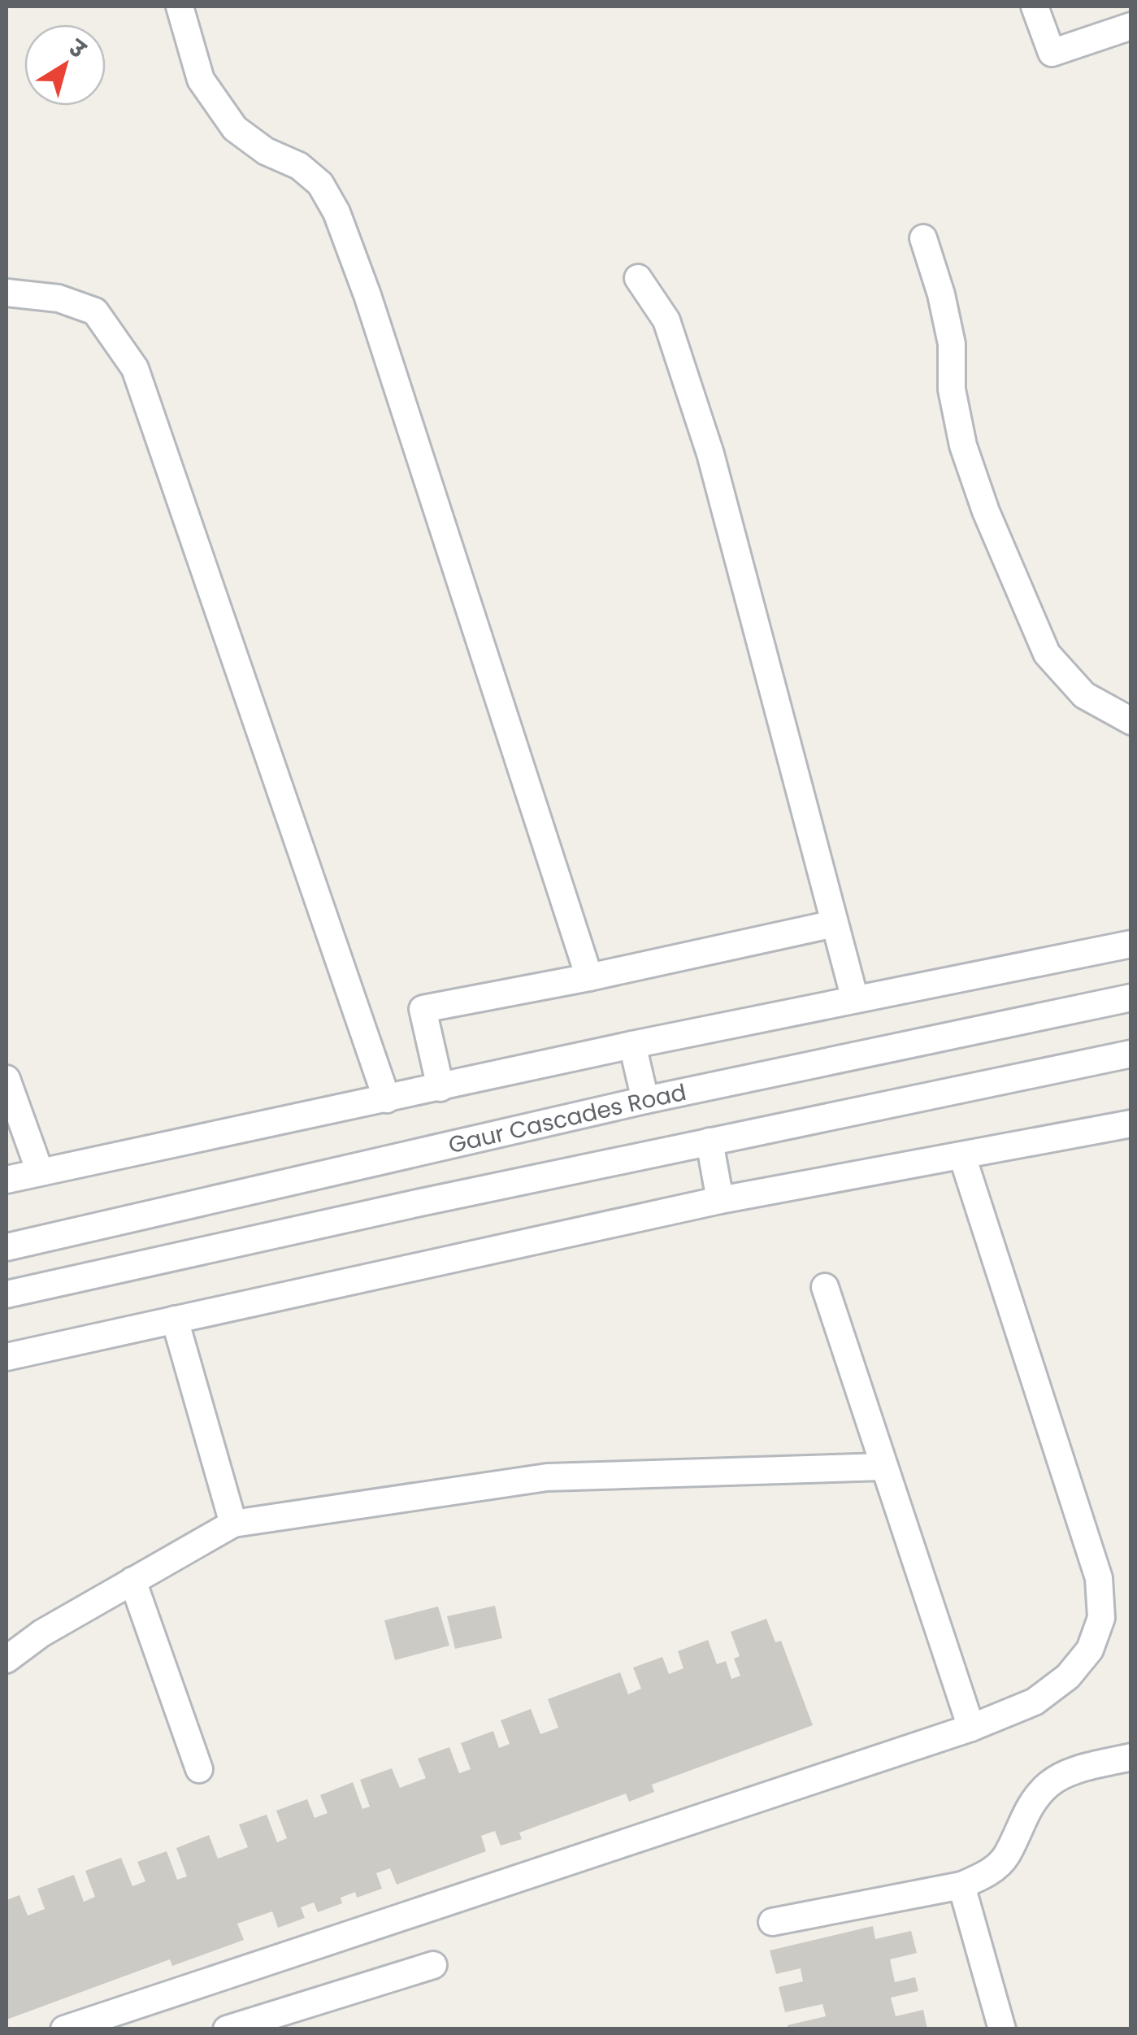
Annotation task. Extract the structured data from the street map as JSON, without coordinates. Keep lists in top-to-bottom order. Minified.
{"streets":{"street":["Gaur Cascades Road"]},"north":"top right"}
